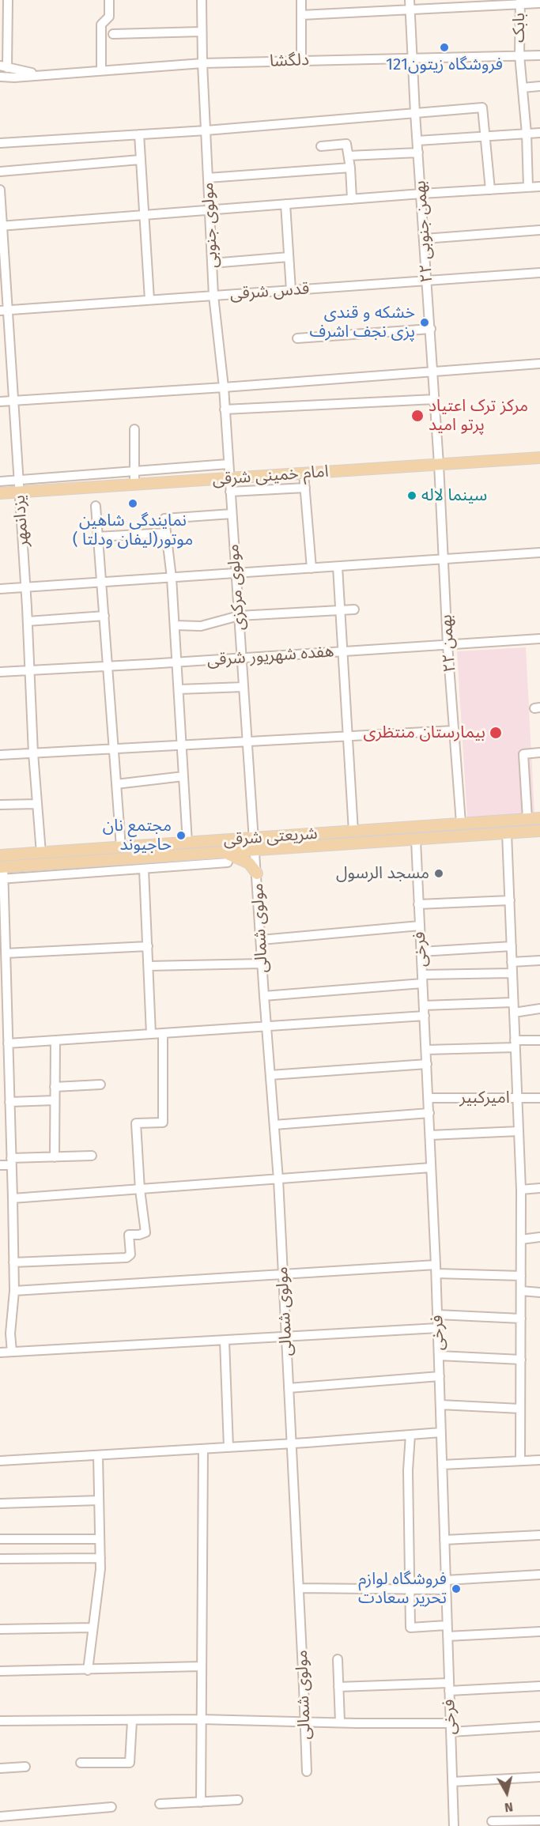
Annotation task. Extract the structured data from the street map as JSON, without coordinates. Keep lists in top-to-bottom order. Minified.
{"streets":{"main road":["امام خمینی شرقی","شریعتی شرقی"],"street":["بابک","دلگشا","مولوی جنوبی","۲۲ بهمن جنوبی","قدس شرقی","یزدانمهر","مولوی مرکزی","۲۲ بهمن","هفده شهریور شرقی","مولوی شمالی","فرخی","امیرکبیر"]},"crossings":[["بابک","دلگشا"],["دلگشا","مولوی جنوبی"],["دلگشا","۲۲ بهمن جنوبی"],["مولوی جنوبی","قدس شرقی"],["مولوی جنوبی","امام خمینی شرقی"],["مولوی جنوبی","مولوی مرکزی"],["۲۲ بهمن جنوبی","قدس شرقی"],["۲۲ بهمن جنوبی","امام خمینی شرقی"],["۲۲ بهمن جنوبی","۲۲ بهمن"],["قدس شرقی","یزدانمهر"],["امام خمینی شرقی","یزدانمهر"],["امام خمینی شرقی","مولوی مرکزی"],["امام خمینی شرقی","۲۲ بهمن"],["یزدانمهر","هفده شهریور شرقی"],["یزدانمهر","شریعتی شرقی"],["مولوی مرکزی","هفده شهریور شرقی"],["مولوی مرکزی","شریعتی شرقی"],["مولوی مرکزی","مولوی شمالی"],["۲۲ بهمن","هفده شهریور شرقی"],["۲۲ بهمن","شریعتی شرقی"],["شریعتی شرقی","مولوی شمالی"],["شریعتی شرقی","فرخی"],["فرخی","امیرکبیر"]],"places":["فروشگاه زیتون121","خشکه و قندی پزی نجف اشرف","مرکز ترک اعتیاد پرتو امید","سینما لاله","نمایندگی شاهین موتور(لیفان ودلتا )","بیمارستان منتظری","مجتمع نان حاجیوند","مسجد الرسول","فروشگاه لوازم تحریر سعادت"],"north":"bottom"}
